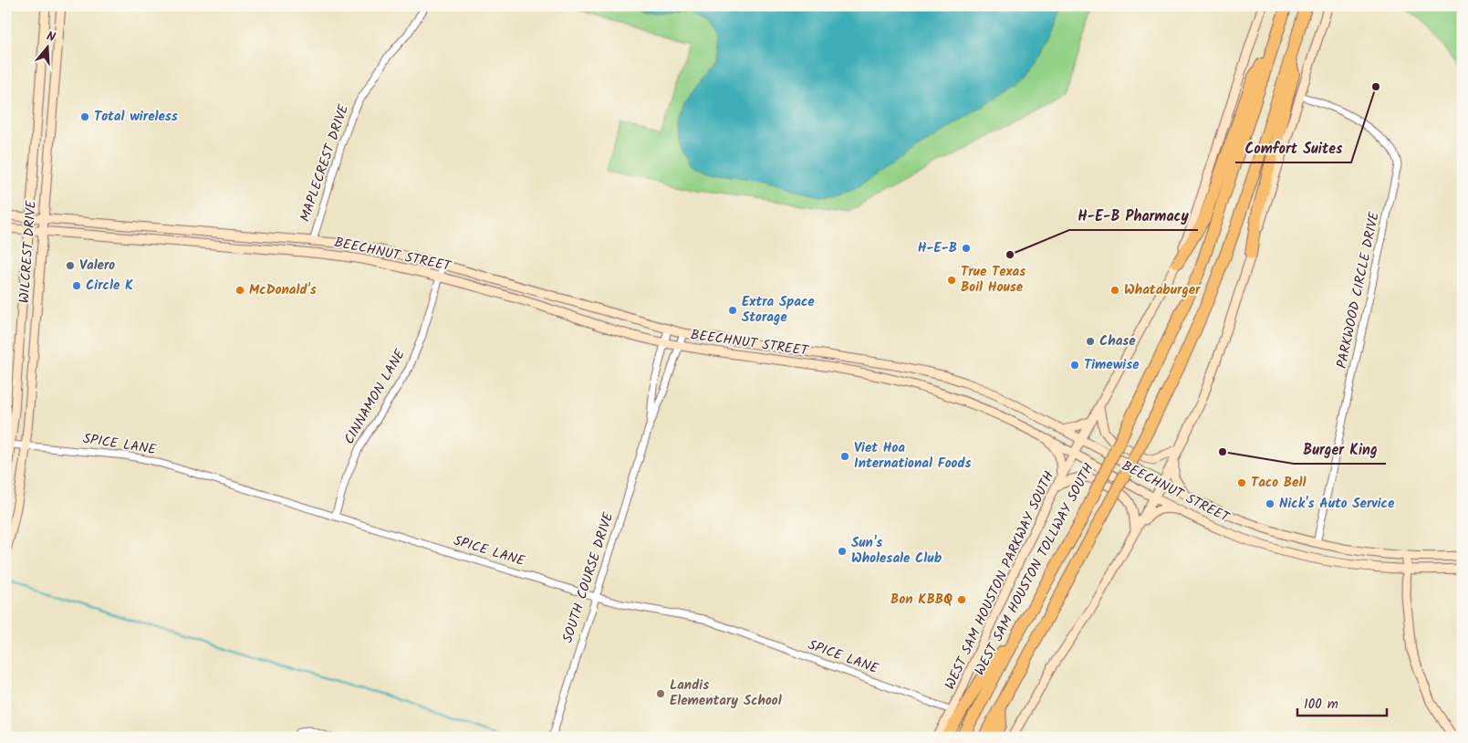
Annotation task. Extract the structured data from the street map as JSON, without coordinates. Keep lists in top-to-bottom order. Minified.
{"streets":{"highway":["WEST SAM HOUSTON TOLLWAY SOUTH"],"main road":["WILCREST DRIVE","BEECHNUT STREET","WEST SAM HOUSTON PARKWAY SOUTH"],"street":["MAPLECREST DRIVE","PARKWOOD CIRCLE DRIVE","CINNAMON LANE","SPICE LANE","SOUTH COURSE DRIVE"]},"crossings":[["MAPLECREST DRIVE","BEECHNUT STREET"],["WILCREST DRIVE","BEECHNUT STREET"],["WILCREST DRIVE","SPICE LANE"],["BEECHNUT STREET","PARKWOOD CIRCLE DRIVE"],["BEECHNUT STREET","CINNAMON LANE"],["BEECHNUT STREET","SOUTH COURSE DRIVE"],["BEECHNUT STREET","WEST SAM HOUSTON PARKWAY SOUTH"],["CINNAMON LANE","SPICE LANE"],["SPICE LANE","SOUTH COURSE DRIVE"],["SPICE LANE","WEST SAM HOUSTON PARKWAY SOUTH"]],"places":["Comfort Suites","Total wireless","H-E-B","H-E-B Pharmacy","Valero","True Texas Boil House","Circle K","McDonald's","Whataburger","Extra Space Storage","Chase","Timewise","Burger King","Viet Hoa International Foods","Taco Bell","Nick's Auto Service","Sun's Wholesale Club","Bon KBBQ","Landis Elementary School"],"scale_bar":"100 m","north":"top"}
